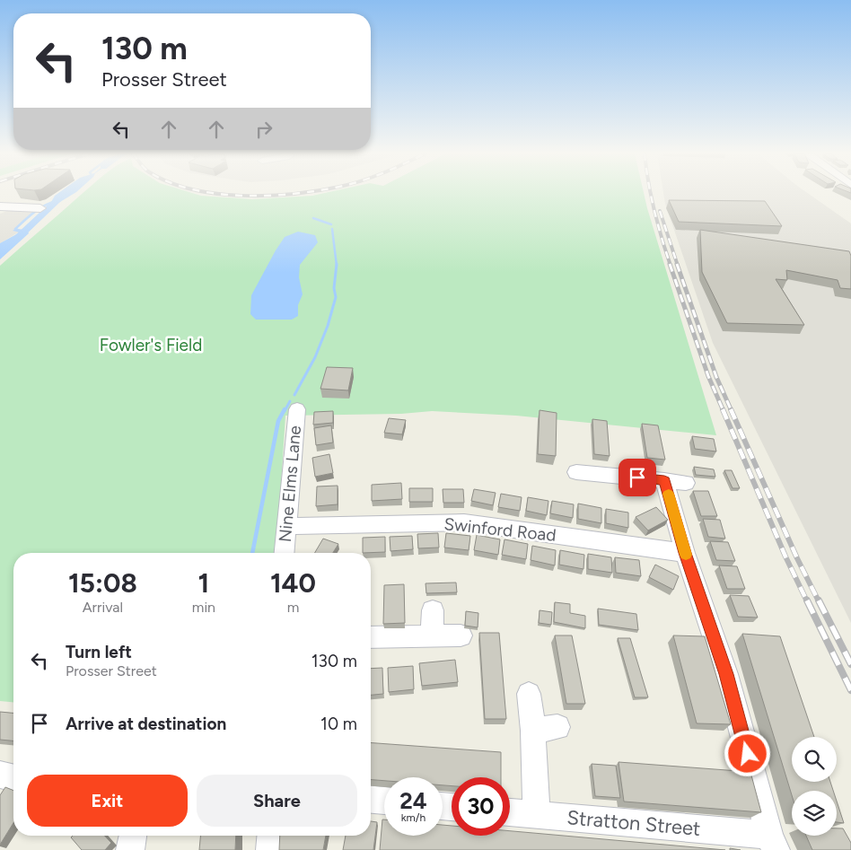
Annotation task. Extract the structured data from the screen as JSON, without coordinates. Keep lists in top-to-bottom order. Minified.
{"streets":{"street":["Nine Elms Lane","Swinford Road","Stratton Street"]},"crossings":[["Nine Elms Lane","Swinford Road"]],"parks":["Fowler's Field"],"page":{"turn":["130 m","Prosser Street"],"eta":["15:08","Arrival","1","min","140","m"],"list":[{"name":"Turn left","note":"Prosser Street","value":"130 m"},{"name":"Arrive at destination","value":"10 m"}],"buttons":["Exit","Share"],"speed":"24 km/h","limit":"30"}}
